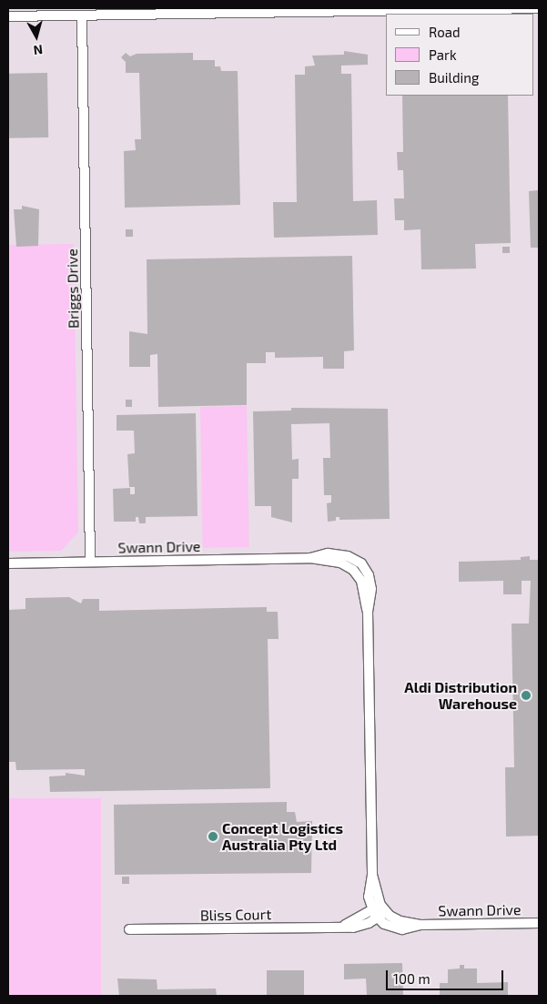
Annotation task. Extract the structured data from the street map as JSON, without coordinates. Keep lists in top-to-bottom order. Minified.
{"streets":{"street":["Briggs Drive","Swann Drive","Bliss Court"]},"crossings":[["Briggs Drive","Swann Drive"],["Swann Drive","Bliss Court"]],"places":["Aldi Distribution Warehouse","Concept Logistics Australia Pty Ltd"],"legend":["Road","Park","Building"],"scale_bar":"100 m","north":"bottom"}
